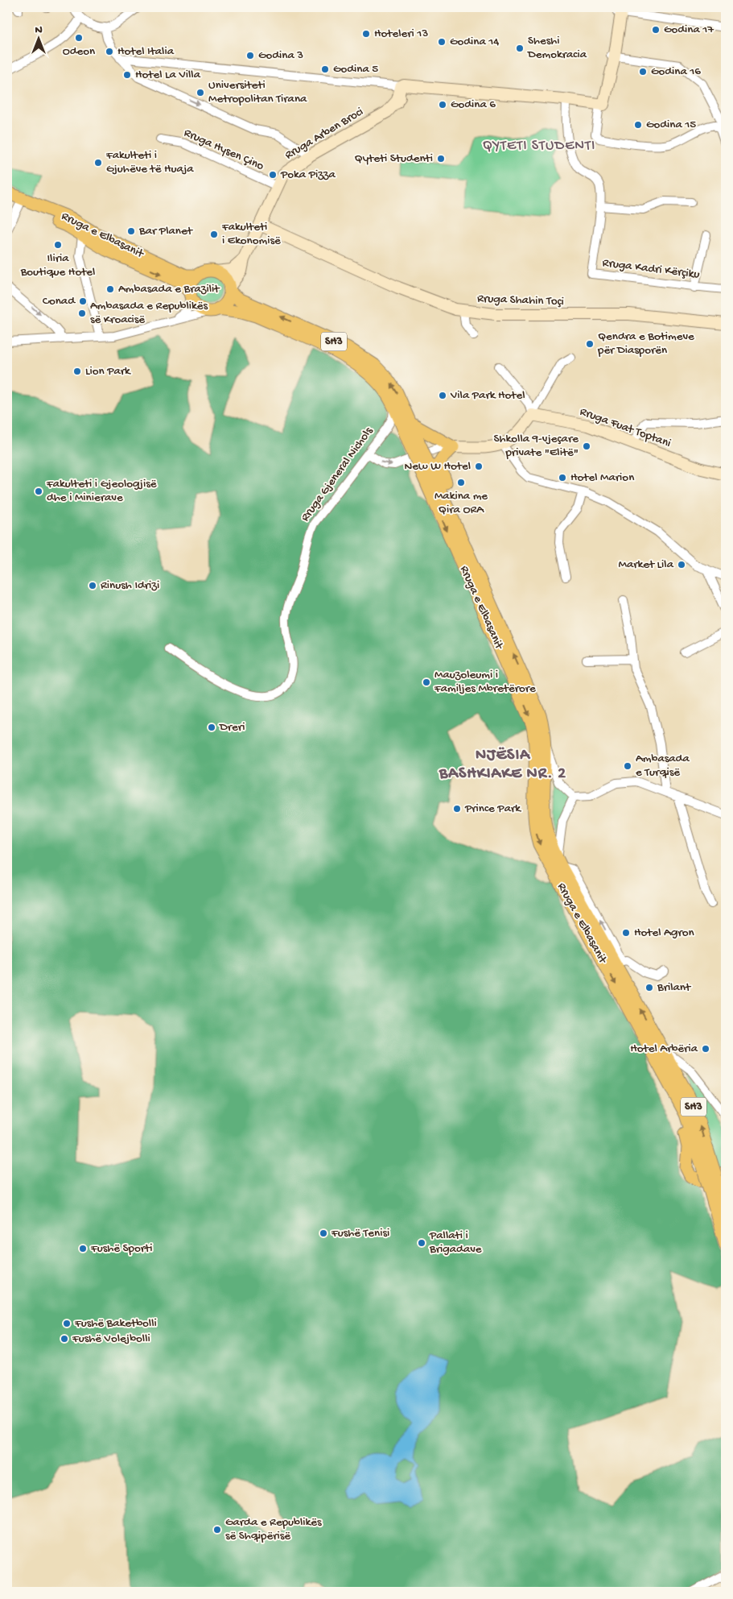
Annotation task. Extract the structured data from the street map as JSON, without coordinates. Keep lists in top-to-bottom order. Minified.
{"streets":{"main road":["Rruga e Elbasanit","SH3"],"street":["Rruga Arben Broci","Rruga Hysen Çino","Rruga Kadri Kërçiku","Rruga Shahin Toçi","Rruga Fuat Toptani","Rruga Gjeneral Nichols"]},"crossings":[["Rruga Arben Broci","Rruga Hysen Çino"],["Rruga Arben Broci","Rruga e Elbasanit"],["Rruga Arben Broci","Rruga Shahin Toçi"],["Rruga Arben Broci","SH3"],["Rruga e Elbasanit","SH3"],["Rruga e Elbasanit","Rruga Gjeneral Nichols"]],"districts":["QYTETI STUDENTI","NJËSIA BASHKIAKE NR. 2"],"places":["Godina 17","Hoteleri 13","Odeon","Godina 14","Sheshi Demokracia","Hotel Italia","Godina 3","Godina 5","Godina 16","Hotel La Villa","Universiteti Metropolitan Tirana","Godina 6","Godina 15","Qyteti Studenti","Fakulteti i Gjuhëve të Huaja","Poka Pizza","Bar Planet","Fakulteti i Ekonomisë","Iliria Boutique Hotel","Ambasada e Brazilit","Conad","Ambasada e Republikës së Kroacisë","Qendra e Botimeve për Diasporën","Lion Park","Vila Park Hotel","Shkolla 9-vjeçare private \"Elitë\"","New W Hotel","Hotel Marion","Makina me Qira ORA","Fakulteti i Gjeologjisë dhe i Minierave","Market Lila","Rinush Idrizi","Mauzoleumi i Familjes Mbretërore","Dreri","Ambasada e Turqisë","Prince Park","Hotel Agron","Brilant","Hotel Arbëria","Fushë Tenisi","Pallati i Brigadave","Fushë Sporti","Fushë Baketbolli","Fushë Volejbolli","Garda e Republikës së Shqipërisë"],"north":"top"}
